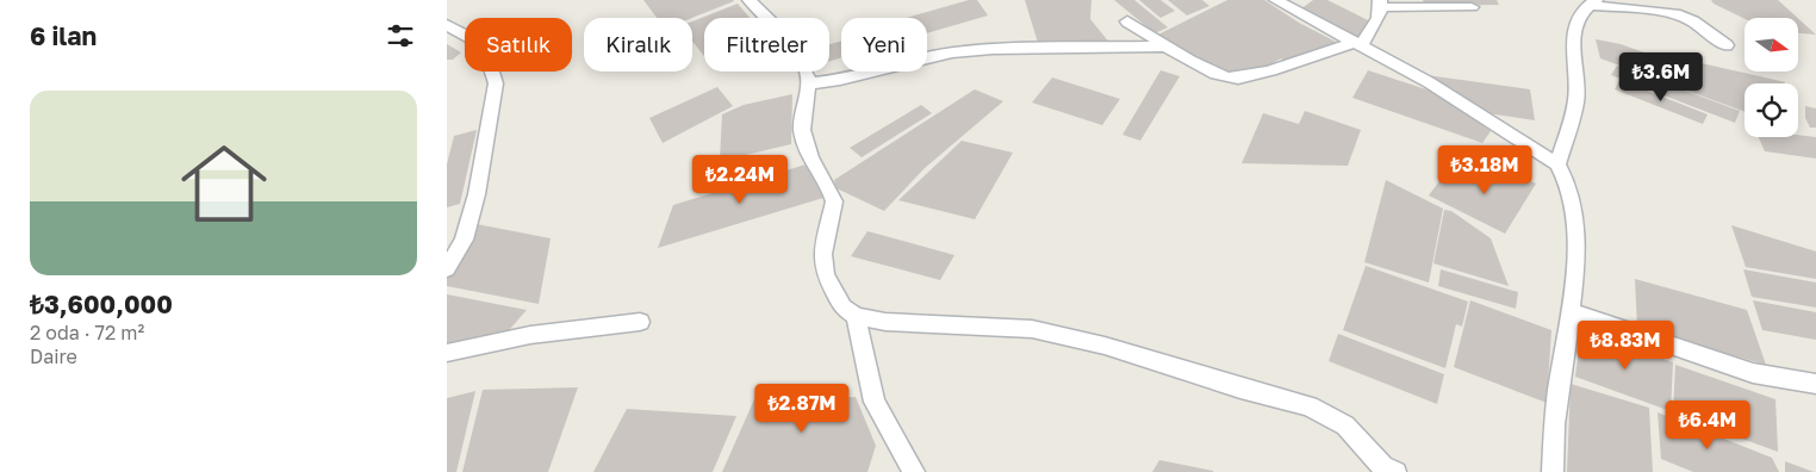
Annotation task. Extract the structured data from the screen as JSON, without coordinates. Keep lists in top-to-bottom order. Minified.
{"north":"right","page":{"heading":"6 ilan","chip":["Satılık","Kiralık","Filtreler","Yeni"],"price":["₺3.6M","₺3.18M","₺2.24M","₺8.83M","₺2.87M","₺6.4M"],"list":[{"name":"₺3,600,000","note":"2 oda · 72 m² · Daire"}]}}
